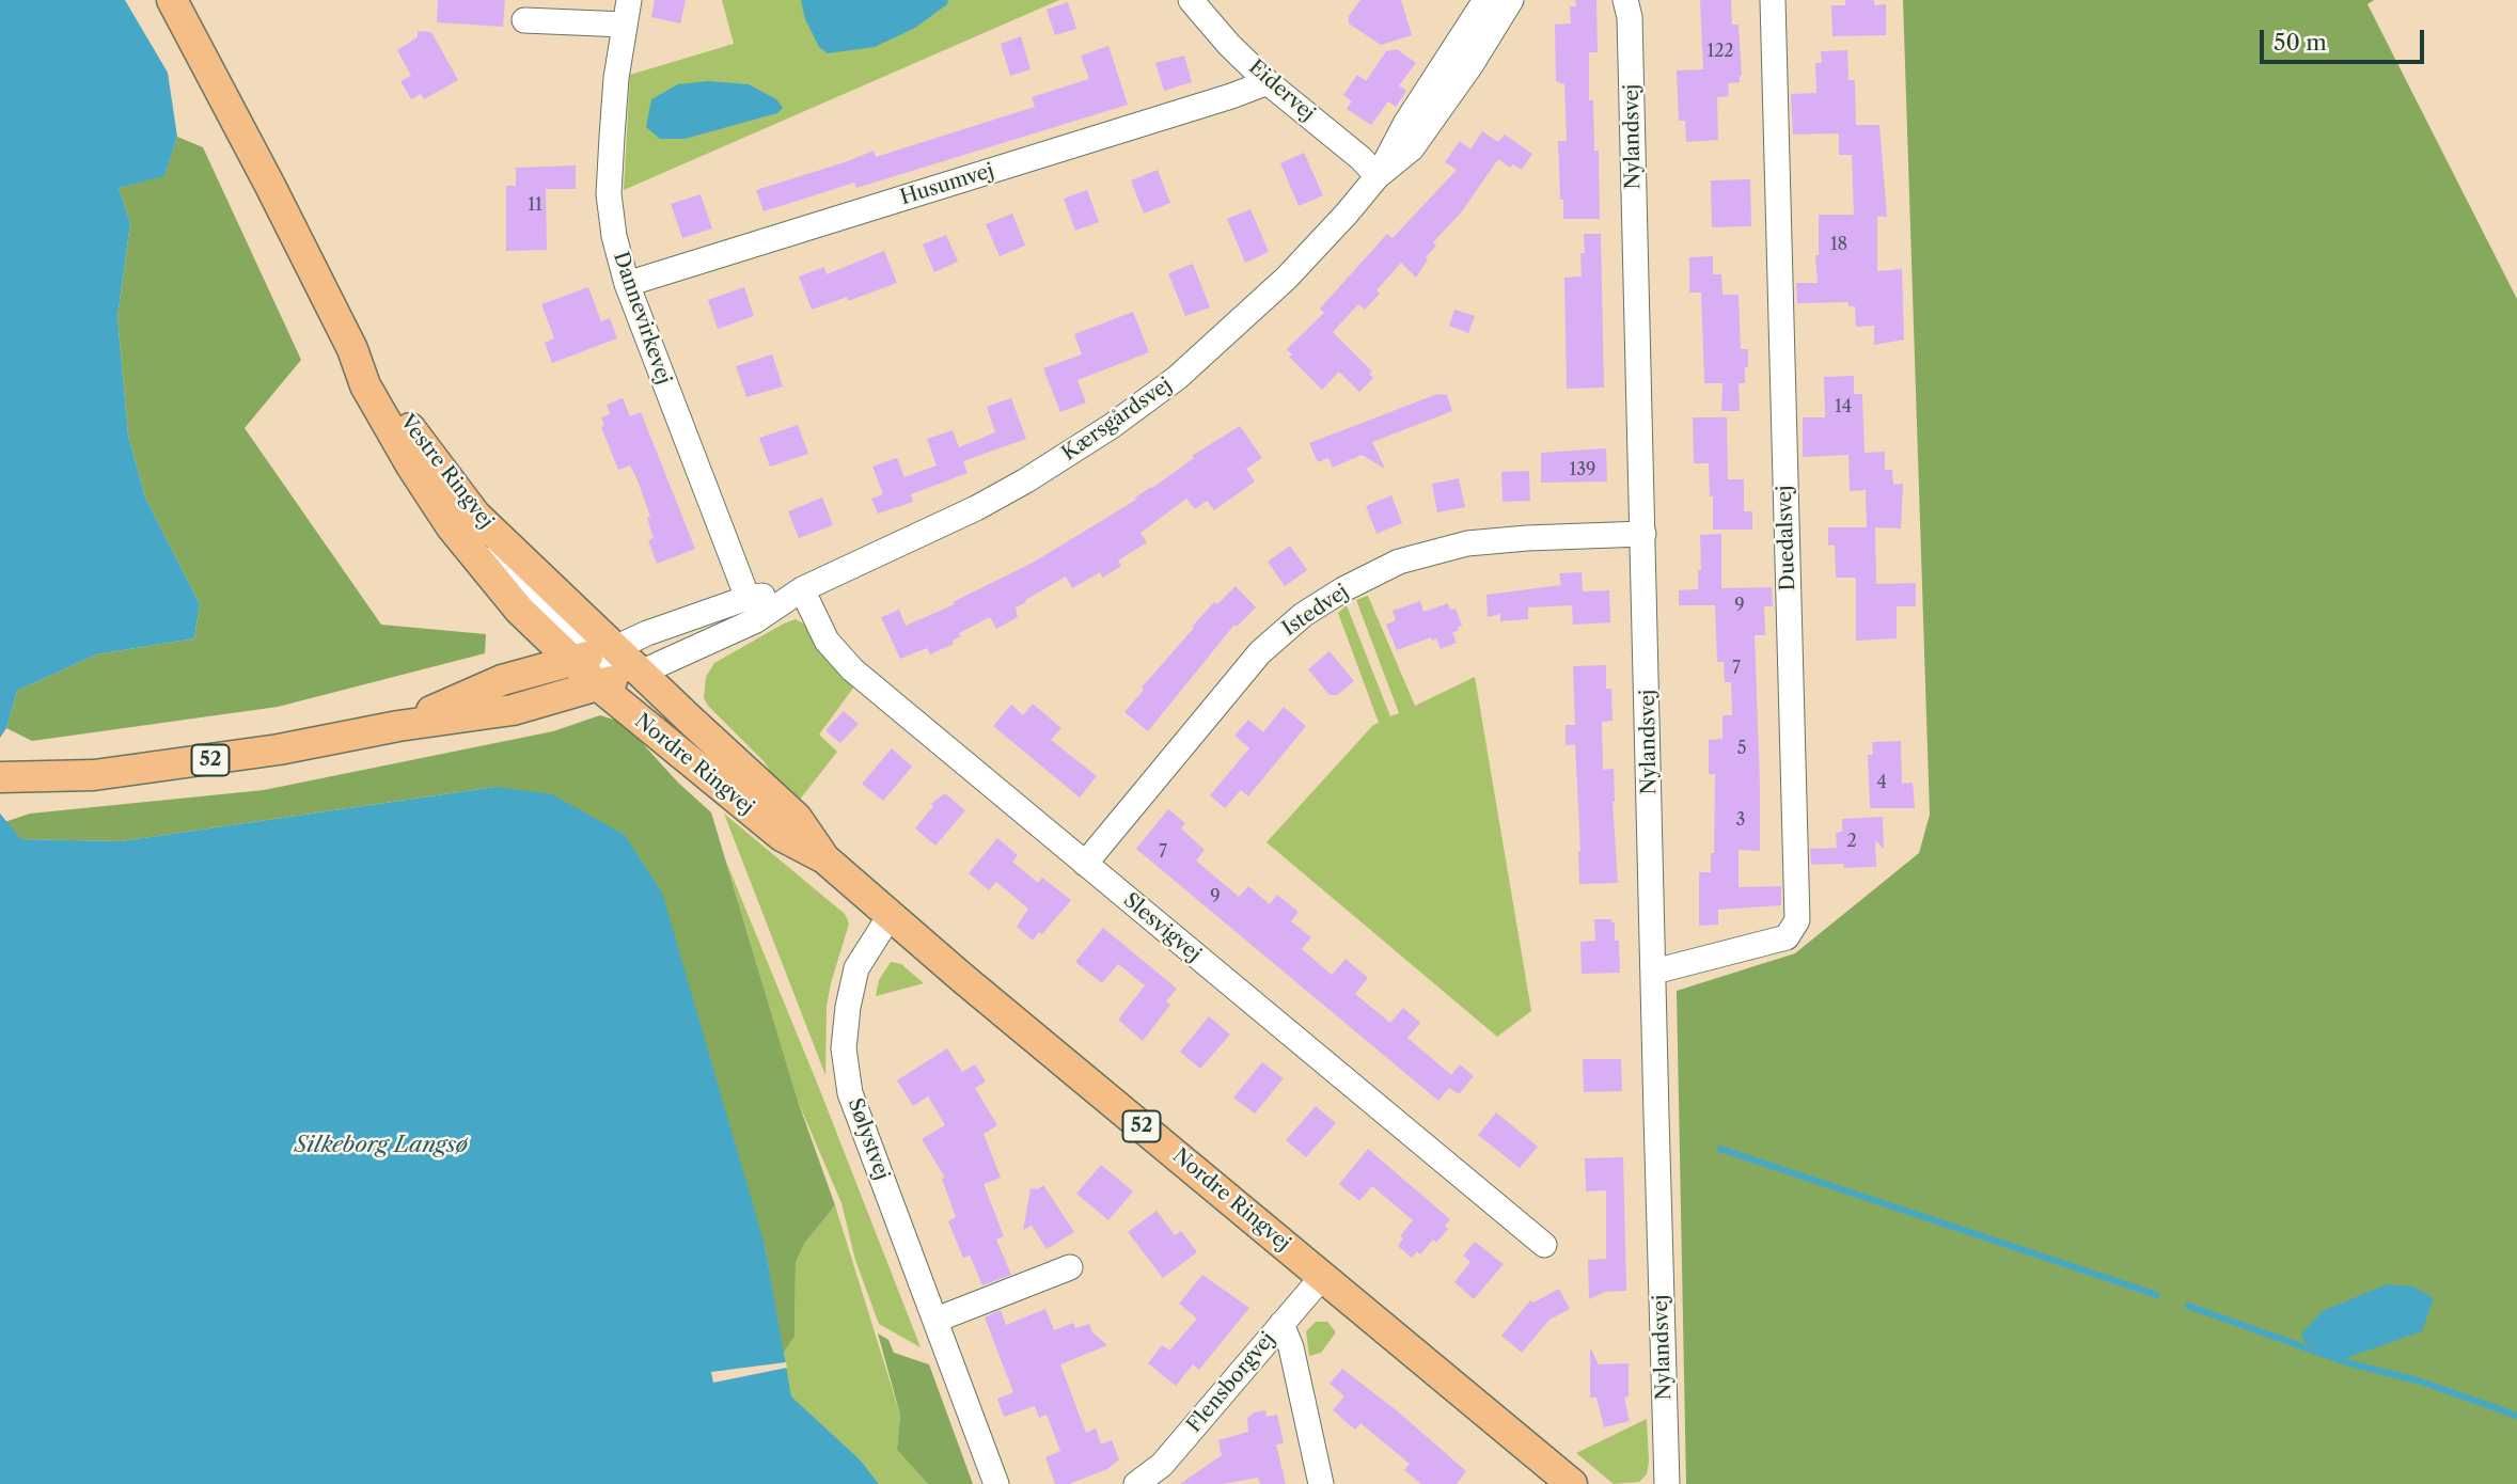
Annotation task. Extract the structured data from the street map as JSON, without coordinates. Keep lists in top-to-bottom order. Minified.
{"streets":{"main road":["Vestre Ringvej","52","Nordre Ringvej"],"street":["Eidervej","Nylandsvej","Husumvej","Dannevirkevej","Kærsgårdsvej","Duedalsvej","Istedvej","Slesvigvej","Sølystvej","Flensborgvej"]},"crossings":[["Eidervej","Husumvej"],["Eidervej","Kærsgårdsvej"],["Nylandsvej","Duedalsvej"],["Nylandsvej","Istedvej"],["Husumvej","Dannevirkevej"],["Dannevirkevej","Kærsgårdsvej"],["Kærsgårdsvej","Vestre Ringvej"],["Kærsgårdsvej","52"],["Kærsgårdsvej","Nordre Ringvej"],["Kærsgårdsvej","Slesvigvej"],["Vestre Ringvej","52"],["Vestre Ringvej","Nordre Ringvej"],["Istedvej","Slesvigvej"],["52","Nordre Ringvej"],["Nordre Ringvej","Sølystvej"],["Nordre Ringvej","Flensborgvej"]],"water":["Silkeborg Langsø"],"house_numbers":["122","11","18","14","139","9","7","5","4","3","2","7","9"],"scale_bar":"50 m"}
